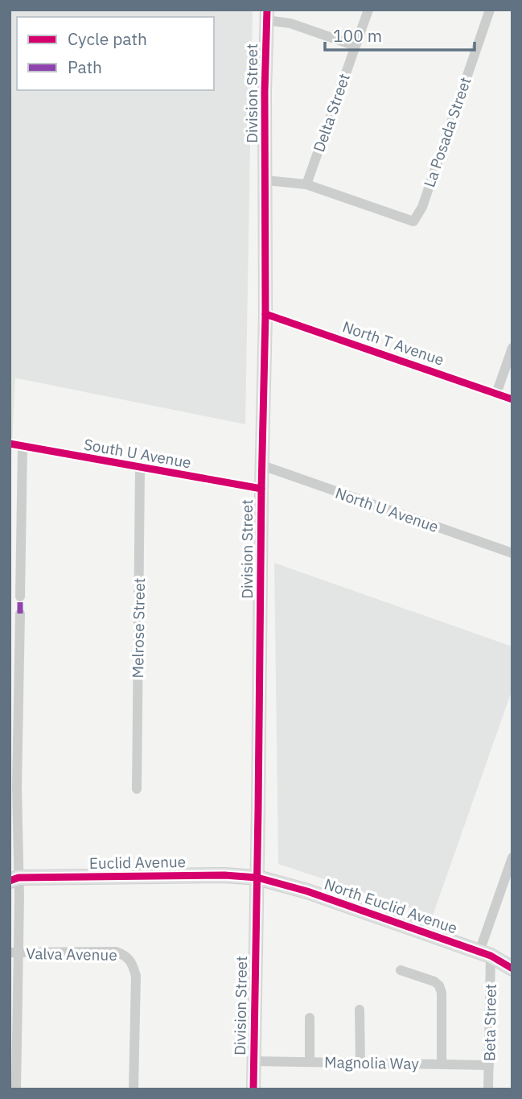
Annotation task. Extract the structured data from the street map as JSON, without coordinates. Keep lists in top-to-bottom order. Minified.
{"streets":{"main road":["Division Street","Euclid Avenue","North Euclid Avenue"],"street":["Delta Street","La Posada Street","North T Avenue","South U Avenue","North U Avenue","Melrose Street","Valva Avenue","Beta Street","Magnolia Way"]},"crossings":[["Division Street","North T Avenue"],["Division Street","South U Avenue"],["Division Street","North U Avenue"],["Division Street","Euclid Avenue"],["Division Street","North Euclid Avenue"],["Division Street","Magnolia Way"],["Delta Street","La Posada Street"],["South U Avenue","Melrose Street"],["Euclid Avenue","North Euclid Avenue"],["North Euclid Avenue","Beta Street"],["Beta Street","Magnolia Way"]],"legend":["Cycle path","Path"],"scale_bar":"100 m"}
